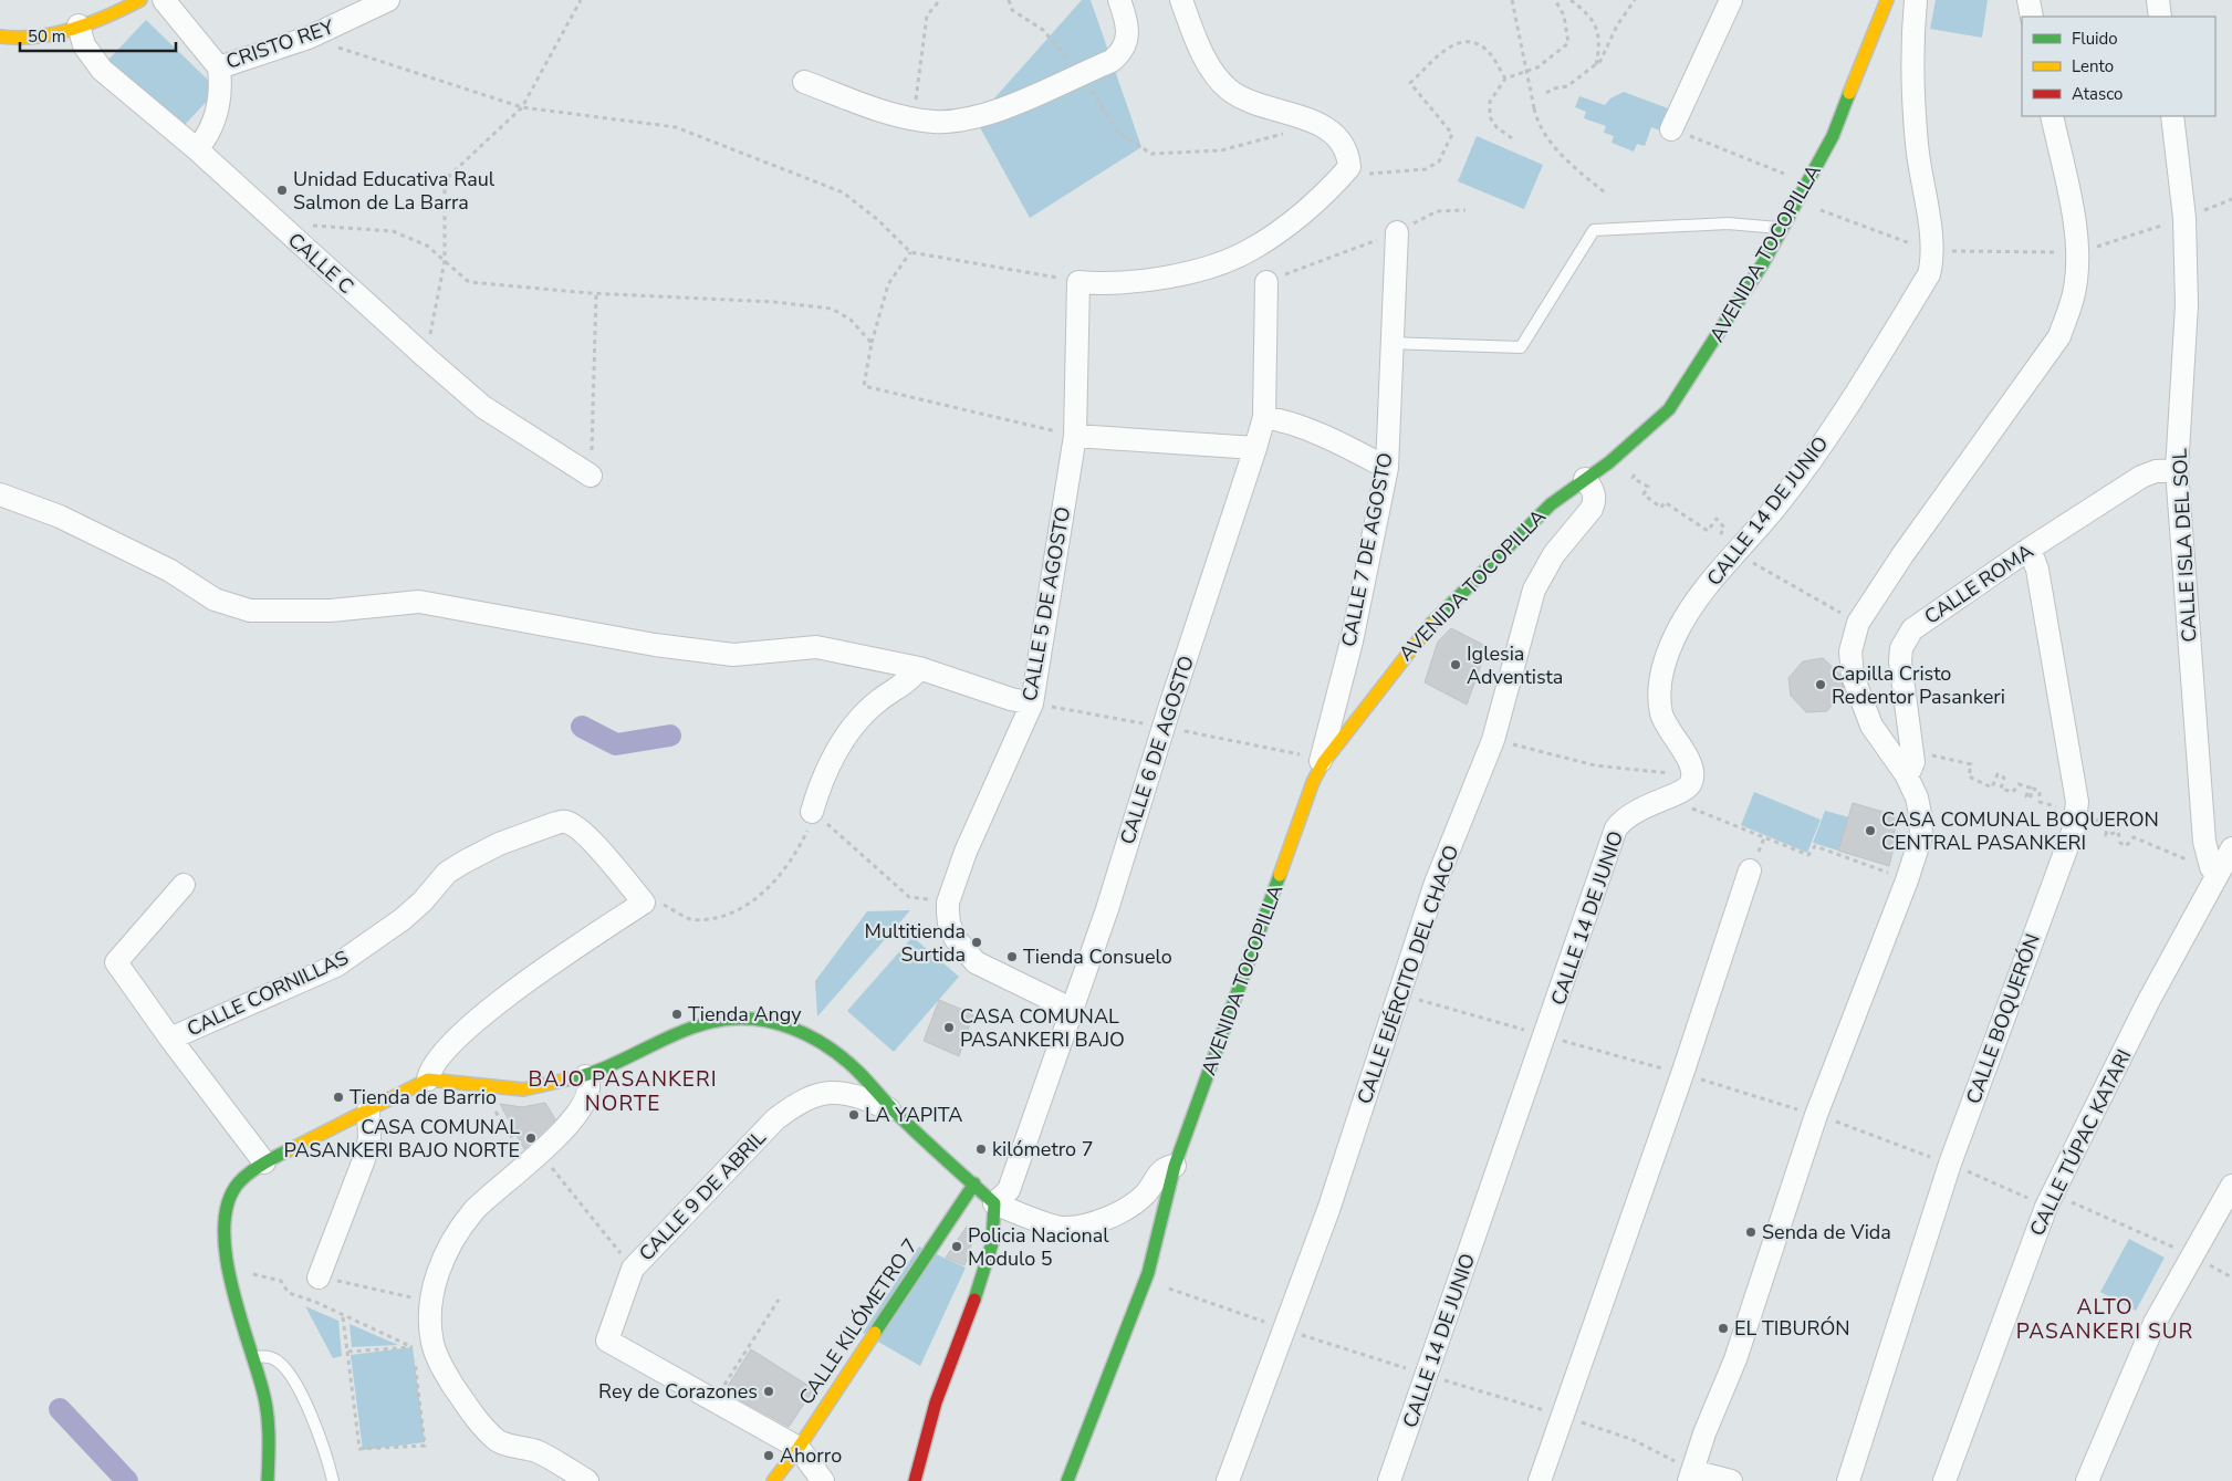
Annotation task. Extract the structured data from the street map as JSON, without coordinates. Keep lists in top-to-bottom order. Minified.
{"streets":{"street":["CRISTO REY","AVENIDA TOCOPILLA","CALLE C","CALLE 14 DE JUNIO","CALLE ISLA DEL SOL","CALLE 7 DE AGOSTO","CALLE ROMA","CALLE 5 DE AGOSTO","CALLE 6 DE AGOSTO","CALLE EJÉRCITO DEL CHACO","CALLE CORNILLAS","CALLE BOQUERÓN","CALLE TÚPAC KATARI","CALLE 9 DE ABRIL","CALLE KILÓMETRO 7"]},"crossings":[["AVENIDA TOCOPILLA","CALLE 7 DE AGOSTO"],["AVENIDA TOCOPILLA","CALLE EJÉRCITO DEL CHACO"],["CALLE ISLA DEL SOL","CALLE ROMA"],["CALLE ISLA DEL SOL","CALLE TÚPAC KATARI"],["CALLE ROMA","CALLE BOQUERÓN"],["CALLE 5 DE AGOSTO","CALLE 6 DE AGOSTO"],["CALLE 9 DE ABRIL","CALLE KILÓMETRO 7"]],"districts":["BAJO PASANKERI NORTE","ALTO PASANKERI SUR"],"places":["Unidad Educativa Raul Salmon de La Barra","Iglesia Adventista","Capilla Cristo Redentor Pasankeri","CASA COMUNAL BOQUERON CENTRAL PASANKERI","Multitienda Surtida","Tienda Consuelo","Tienda Angy","CASA COMUNAL PASANKERI BAJO","Tienda de Barrio","LA YAPITA","CASA COMUNAL PASANKERI BAJO NORTE","kilómetro 7","Senda de Vida","Policia Nacional Modulo 5","EL TIBURÓN","Rey de Corazones","Ahorro"],"legend":["Fluido","Lento","Atasco"],"scale_bar":"50 m"}
